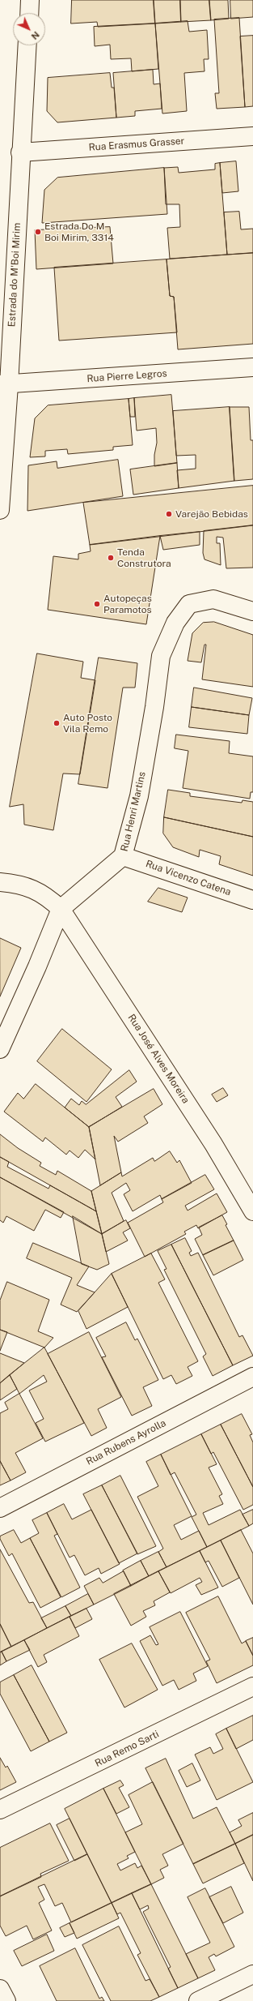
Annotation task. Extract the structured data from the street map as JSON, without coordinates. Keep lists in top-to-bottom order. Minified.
{"streets":{"street":["Rua Erasmus Grasser","Estrada do M'Boi Mirim","Rua Pierre Legros","Rua Henri Martins","Rua Vicenzo Catena","Rua José Alves Moreira","Rua Rubens Ayrolla","Rua Remo Sarti"]},"crossings":[["Rua Erasmus Grasser","Estrada do M'Boi Mirim"],["Estrada do M'Boi Mirim","Rua Pierre Legros"],["Rua Henri Martins","Rua Vicenzo Catena"],["Rua Henri Martins","Rua José Alves Moreira"]],"places":["Estrada Do M Boi Mirim, 3314","Varejão Bebidas","Tenda Construtora","Autopeças Paramotos","Auto Posto Vila Remo"],"north":"bottom right"}
